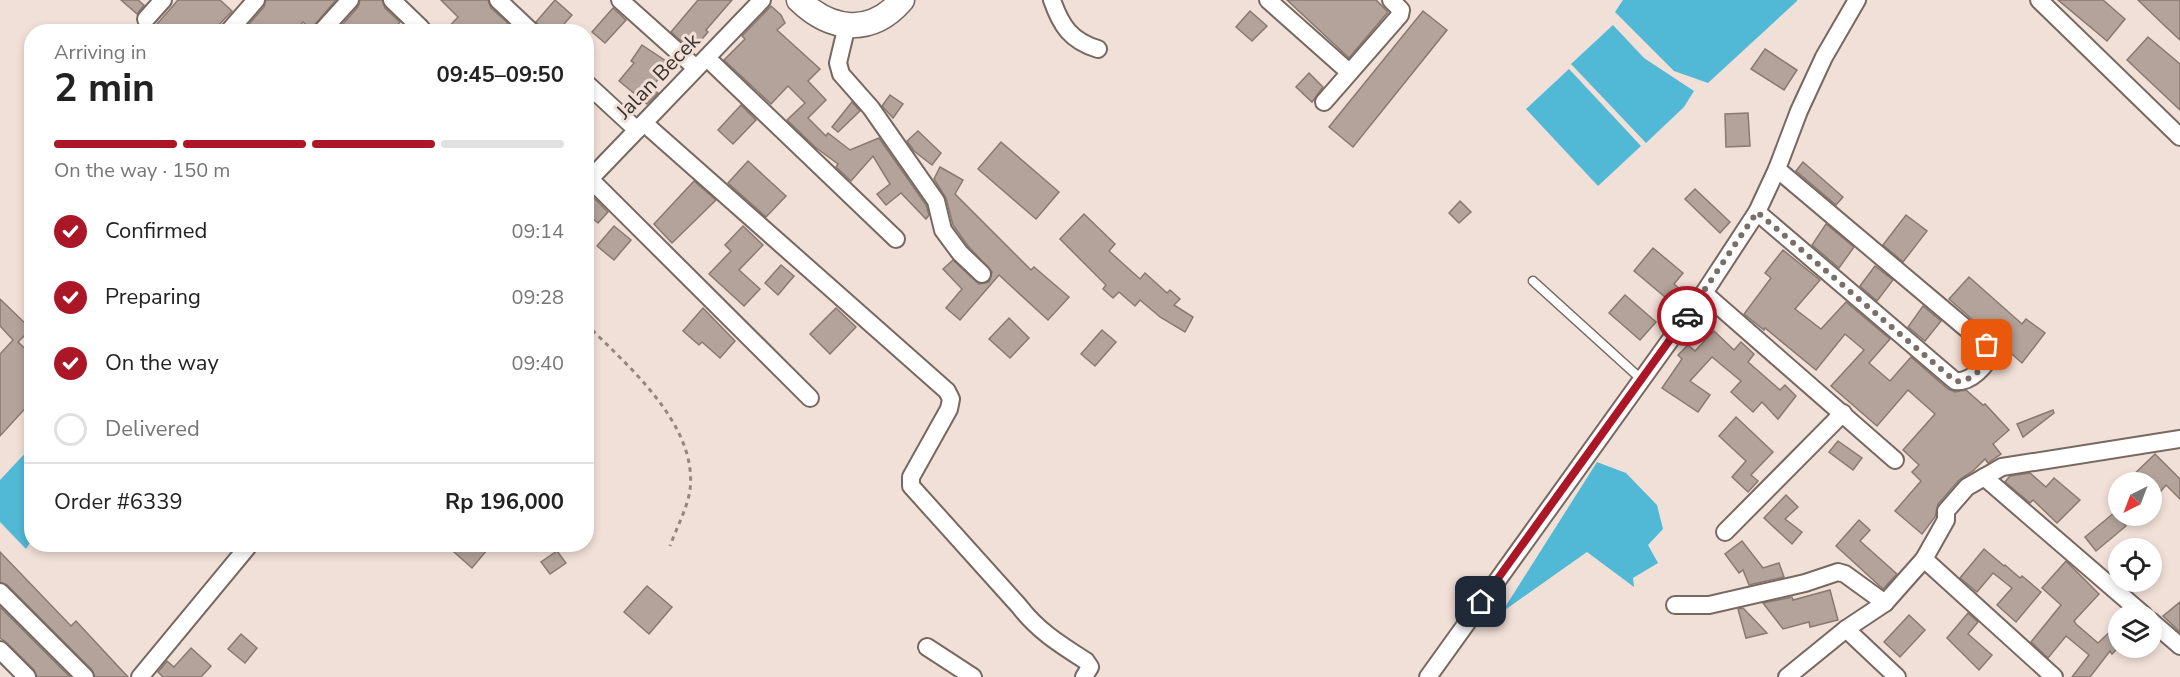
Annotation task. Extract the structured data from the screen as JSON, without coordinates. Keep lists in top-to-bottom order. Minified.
{"streets":{"street":["Jalan Becek"]},"north":"bottom left","page":{"heading":["2 min","Arriving in","09:45–09:50"],"panel":["Order #6339","Rp 196,000"],"bar":"On the way · 150 m","list":[["Confirmed","09:14"],["Preparing","09:28"],["On the way","09:40"],"Delivered"]}}
